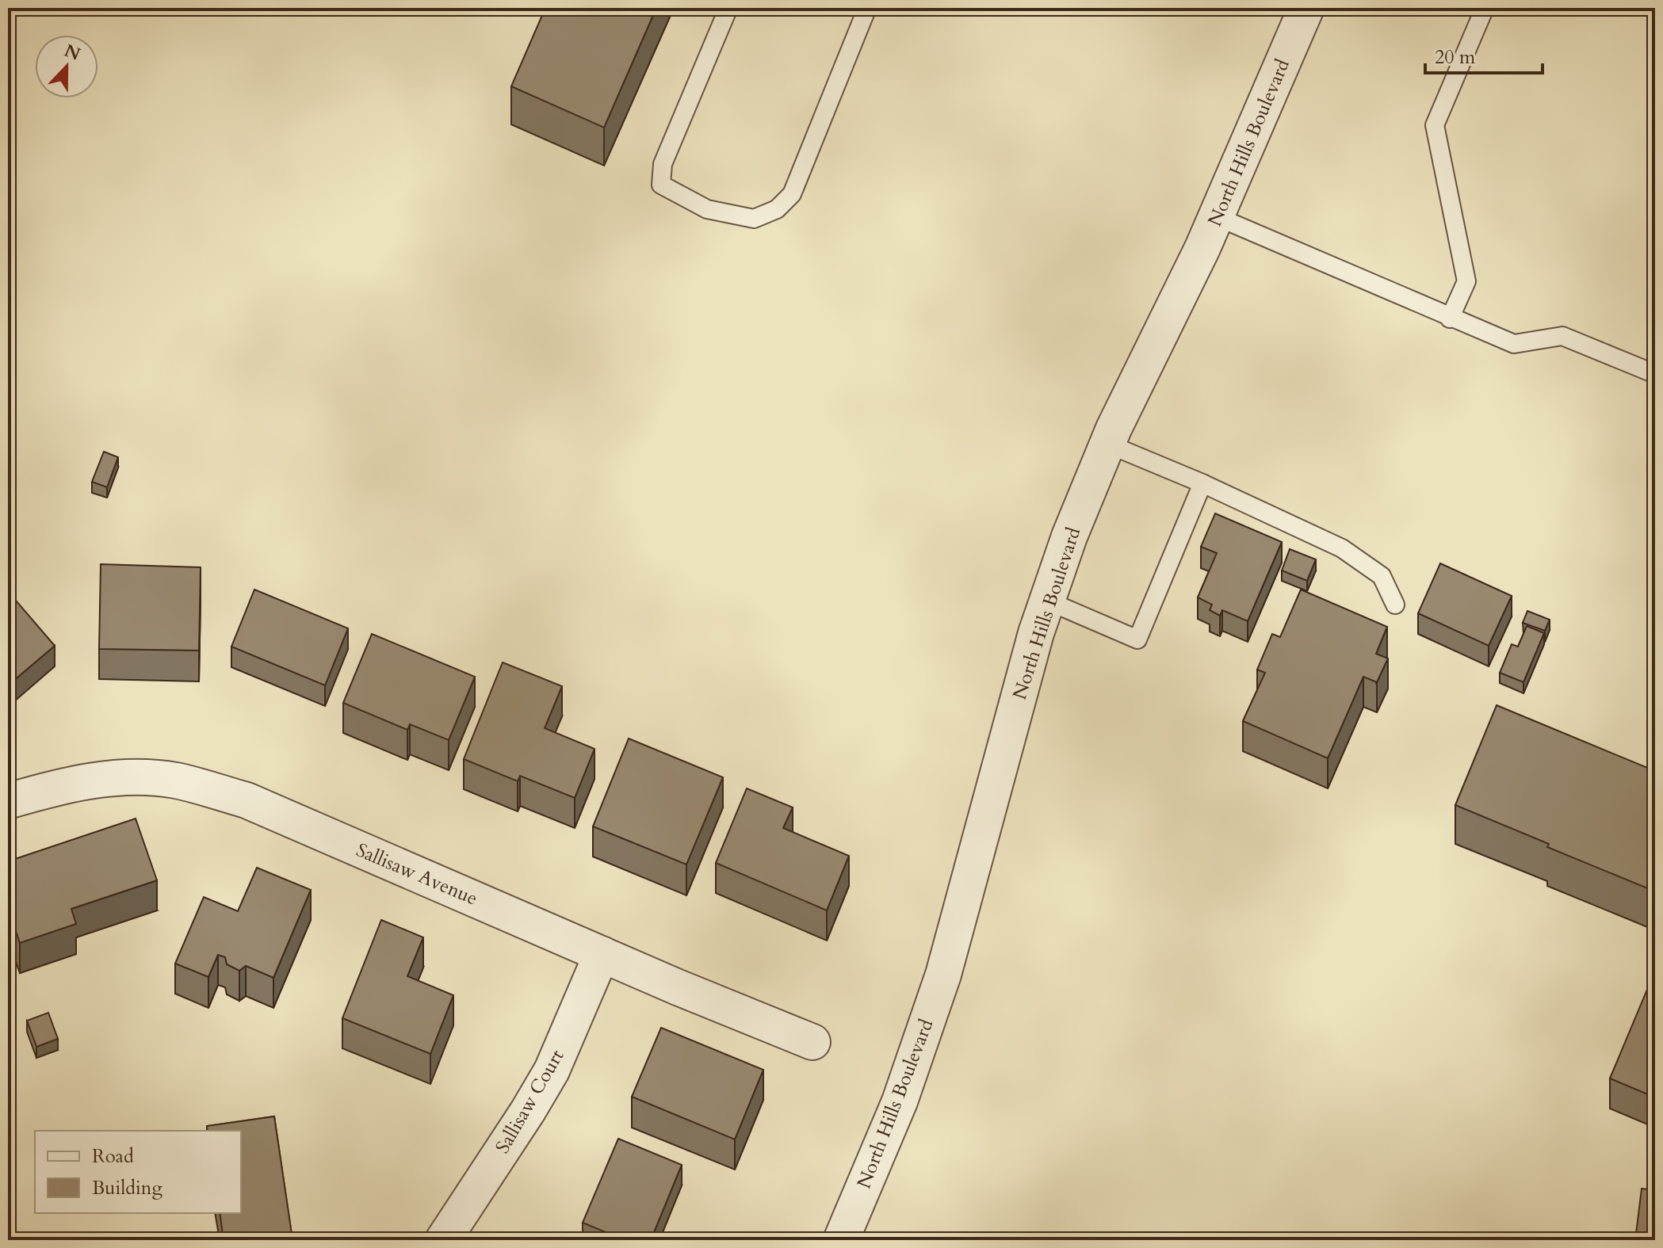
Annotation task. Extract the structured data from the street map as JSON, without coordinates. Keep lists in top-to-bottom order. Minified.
{"streets":{"street":["North Hills Boulevard","Sallisaw Avenue","Sallisaw Court"]},"crossings":[["Sallisaw Avenue","Sallisaw Court"]],"legend":["Road","Building"],"scale_bar":"20 m","north":"top"}
